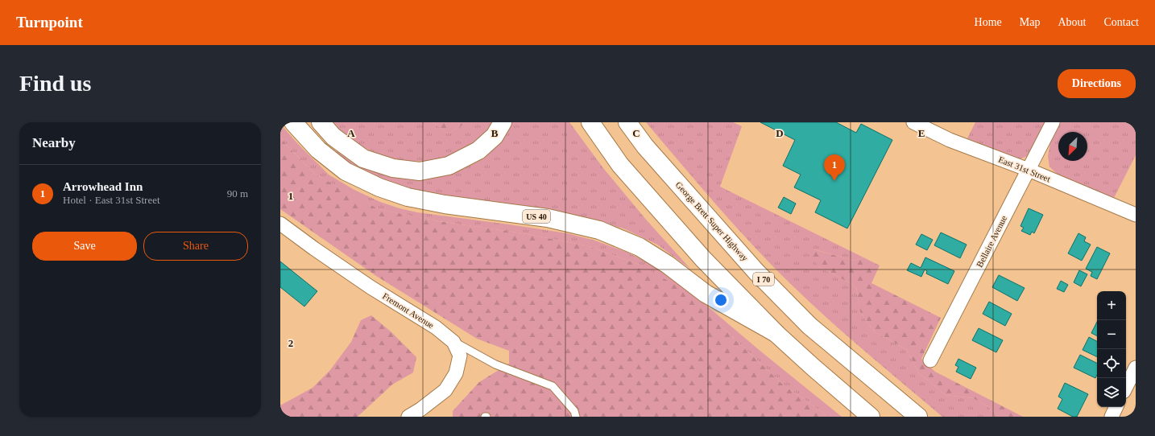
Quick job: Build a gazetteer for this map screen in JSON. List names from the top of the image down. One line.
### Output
{"streets":{"highway":["US 40","George Brett Super Highway","I 70"],"street":["East 31st Street","Bellaire Avenue","Fremont Avenue"]},"crossings":[["East 31st Street","Bellaire Avenue"]],"north":"bottom left","page":{"header":"Turnpoint","nav":["Home","Map","About","Contact"],"buttons":["Directions",["Save","Share"]],"title":"Find us","heading":"Nearby","pins":"1","list":[{"mark":"1","name":"Arrowhead Inn","note":"Hotel · East 31st Street","value":"90 m"}],"map_buttons":["+","−"]},"grid":{"columns":["A","B","C","D","E"],"rows":["1","2"]}}
